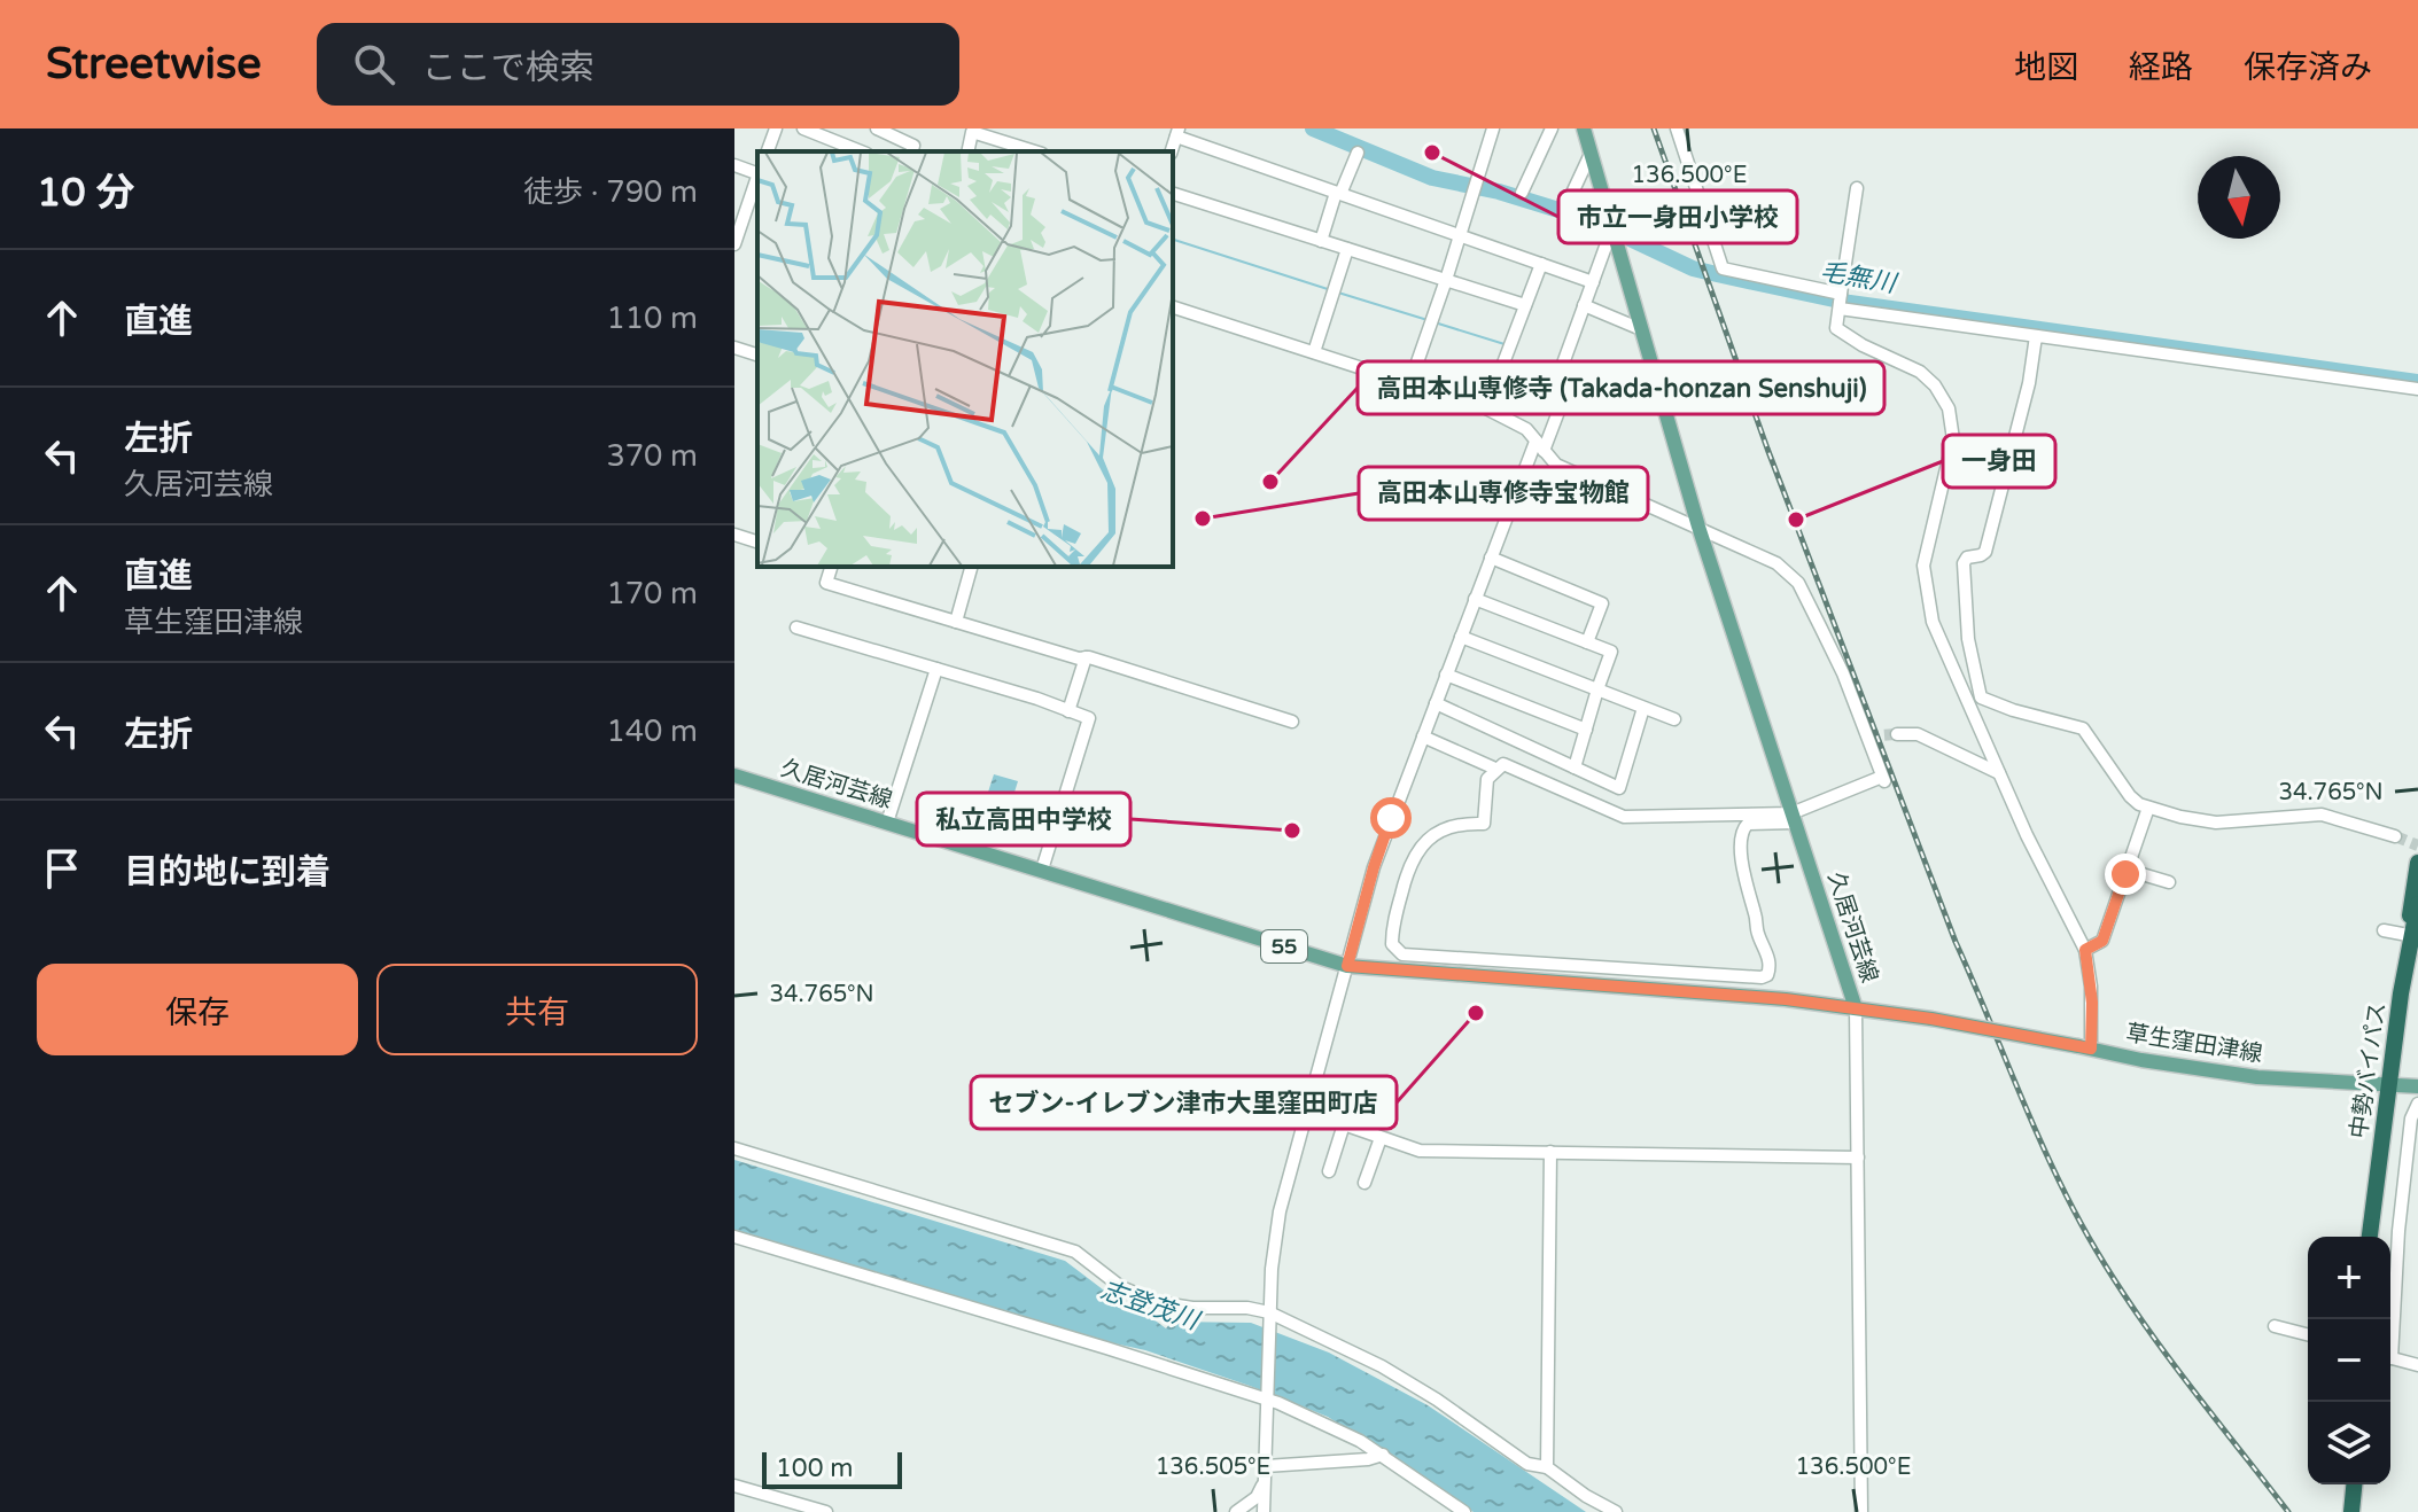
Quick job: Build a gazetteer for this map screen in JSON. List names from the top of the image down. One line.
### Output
{"streets":{"highway":["中勢バイパス"],"main road":["久居河芸線","55","草生窪田津線"]},"crossings":[["久居河芸線","草生窪田津線"],["草生窪田津線","中勢バイパス"]],"water":["毛無川","志登茂川"],"places":["市立一身田小学校","高田本山専修寺 (Takada-honzan Senshuji)","高田本山専修寺宝物館","一身田","私立高田中学校","セブン-イレブン津市大里窪田町店"],"scale_bar":"100 m","north":"bottom","page":{"header":"Streetwise","search":"ここで検索","nav":["地図","経路","保存済み"],"heading":["10 分","徒歩 · 790 m"],"list":[["直進","110 m"],["左折","久居河芸線","370 m"],["直進","草生窪田津線","170 m"],["左折","140 m"],"目的地に到着"],"buttons":["保存","共有"],"map_buttons":["+","−"],"scale":"100 m"},"coordinates":["136.500°E","34.765°N","136.505°E"]}
